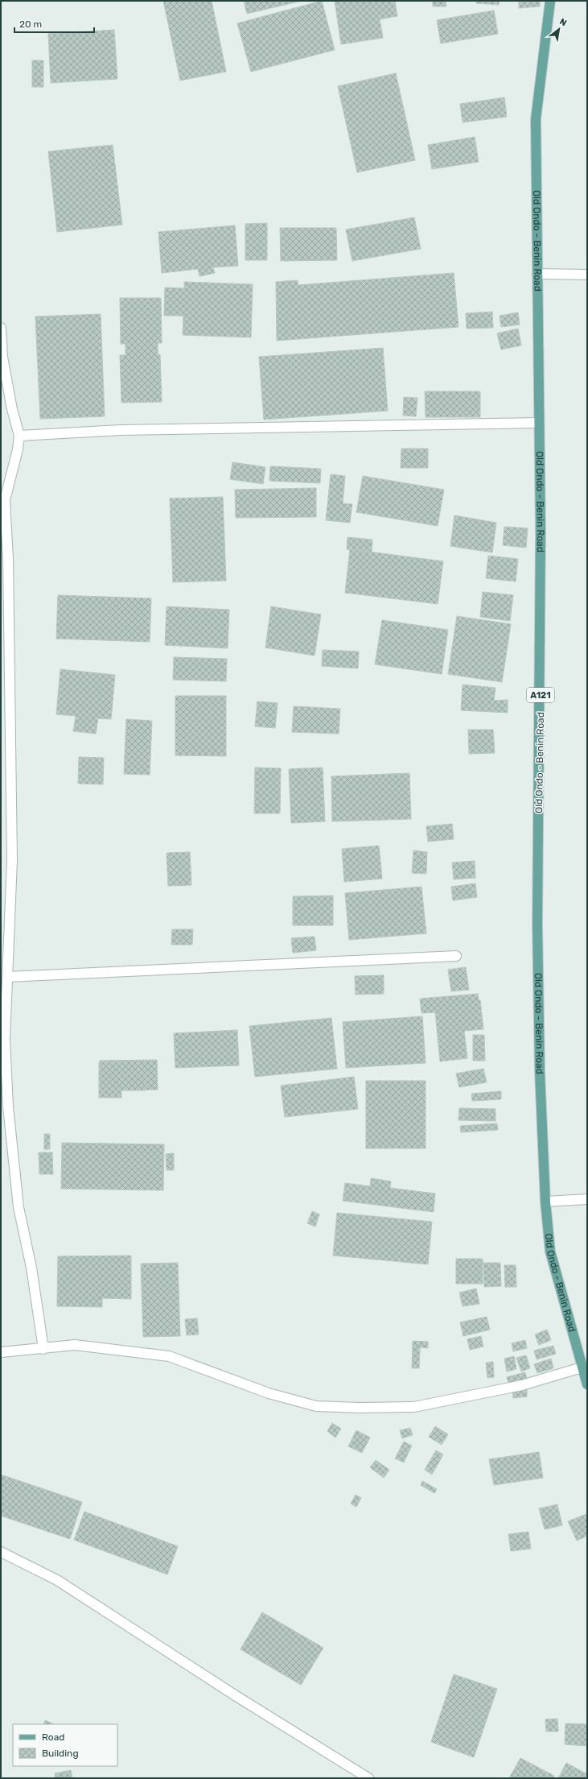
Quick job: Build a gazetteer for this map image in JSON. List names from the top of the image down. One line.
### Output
{"streets":{"main road":["Old Ondo - Benin Road","A121"]},"legend":["Road","Building"],"scale_bar":"20 m","north":"top right"}
